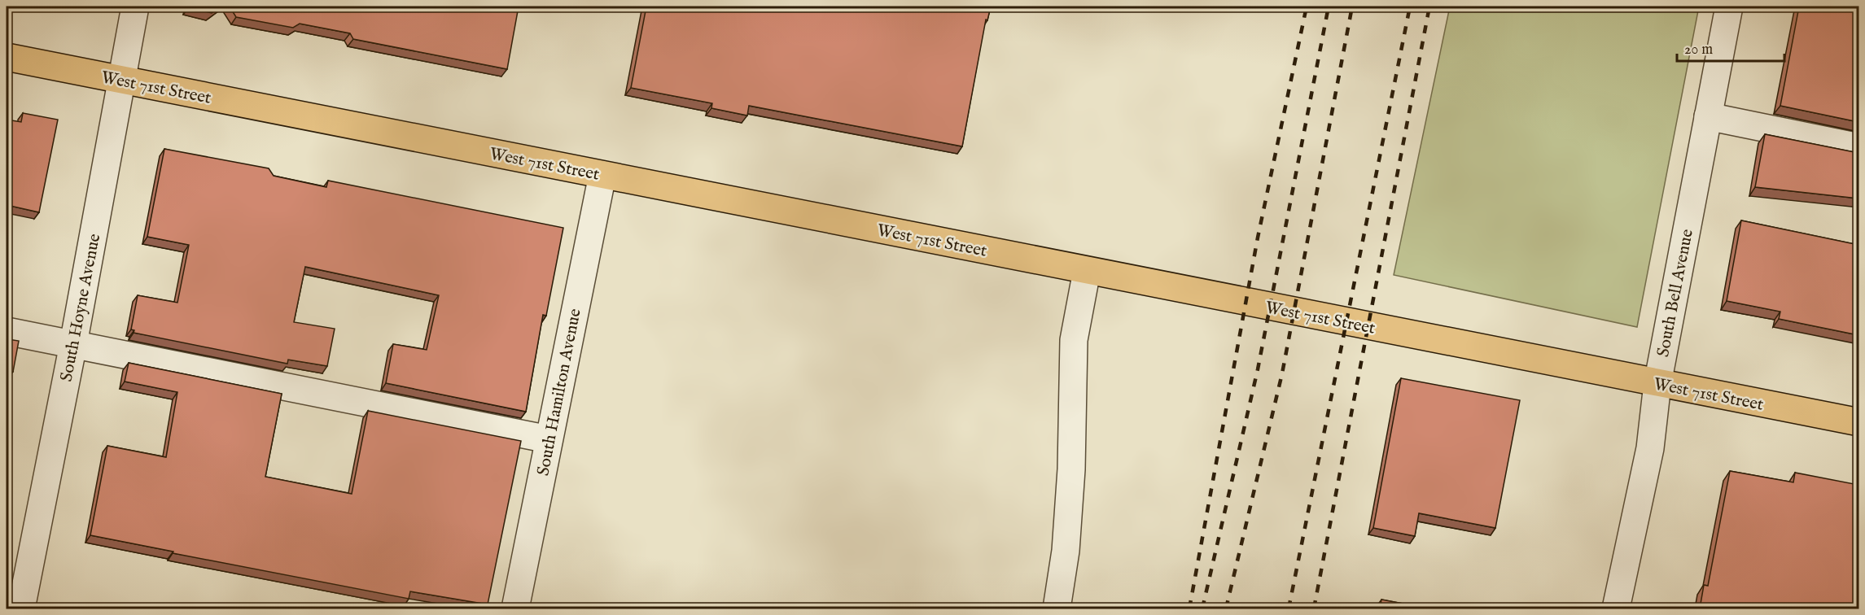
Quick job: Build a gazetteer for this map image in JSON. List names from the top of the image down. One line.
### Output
{"streets":{"main road":["West 71st Street"],"street":["South Bell Avenue","South Hoyne Avenue","South Hamilton Avenue"]},"crossings":[["West 71st Street","South Bell Avenue"],["West 71st Street","South Hoyne Avenue"],["West 71st Street","South Hamilton Avenue"]],"scale_bar":"20 m"}
